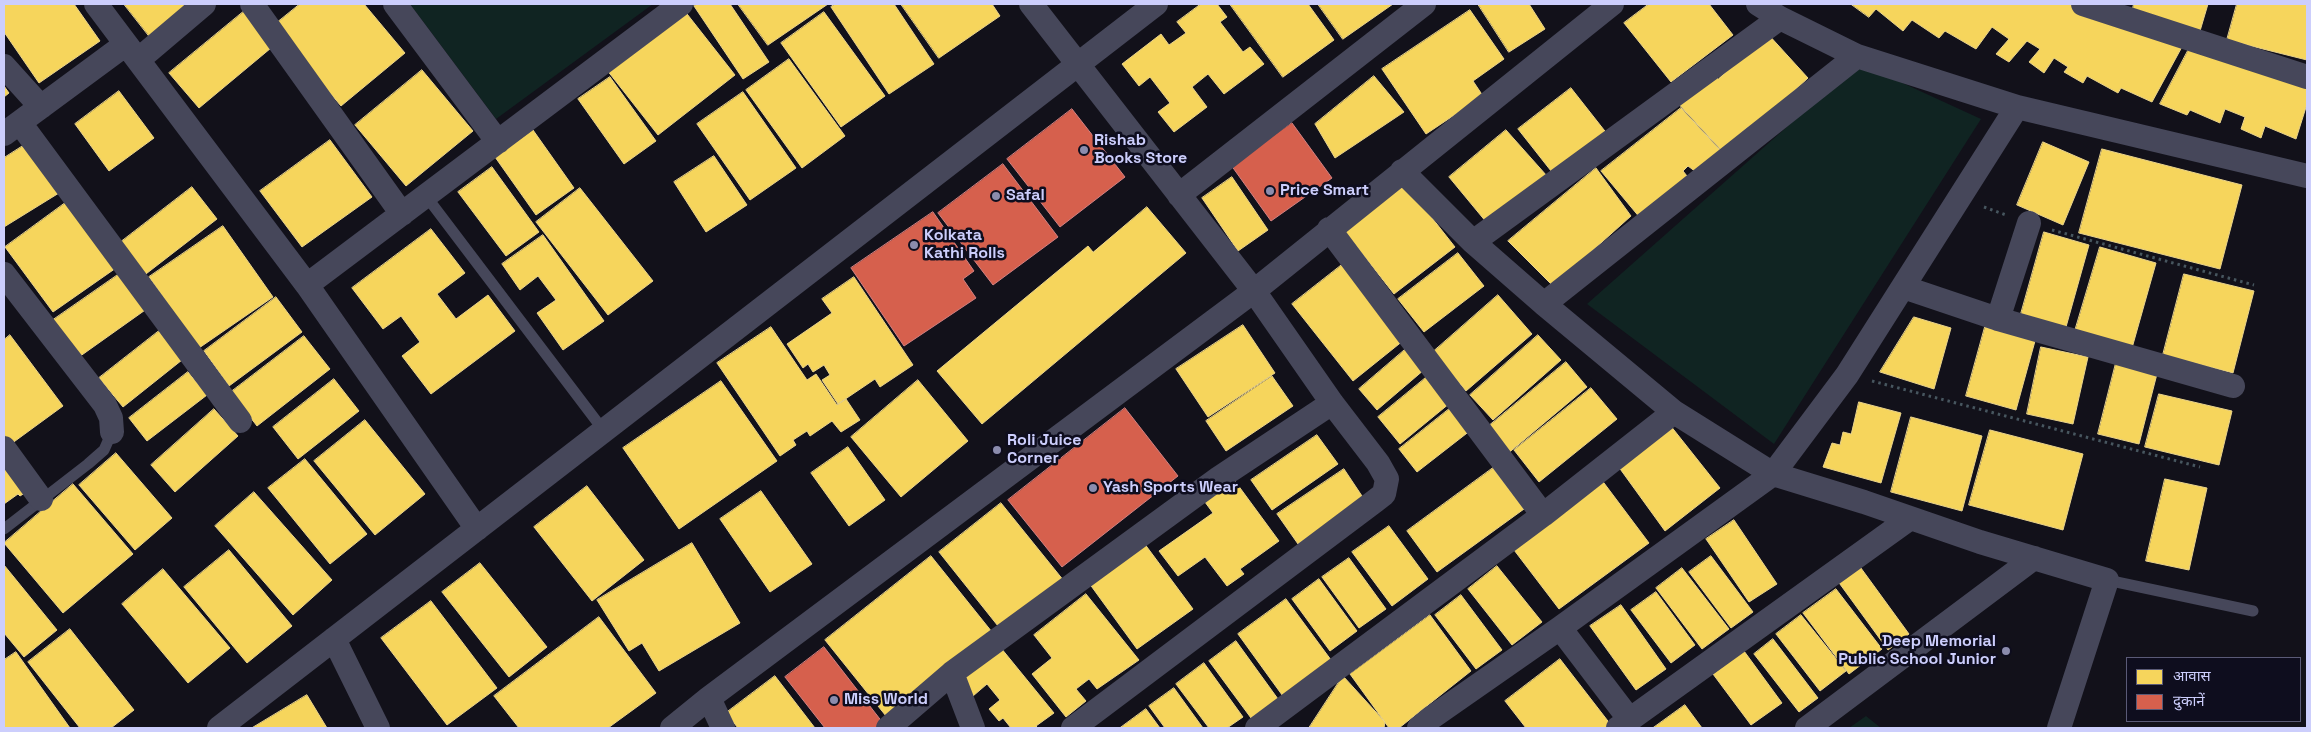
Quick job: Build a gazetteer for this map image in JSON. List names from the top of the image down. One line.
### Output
{"places":["Rishab Books Store","Price Smart","Safal","Kolkata Kathi Rolls","Roli Juice Corner","Yash Sports Wear","Deep Memorial Public School Junior","Miss World"],"legend":["आवास","दुकानें"]}
